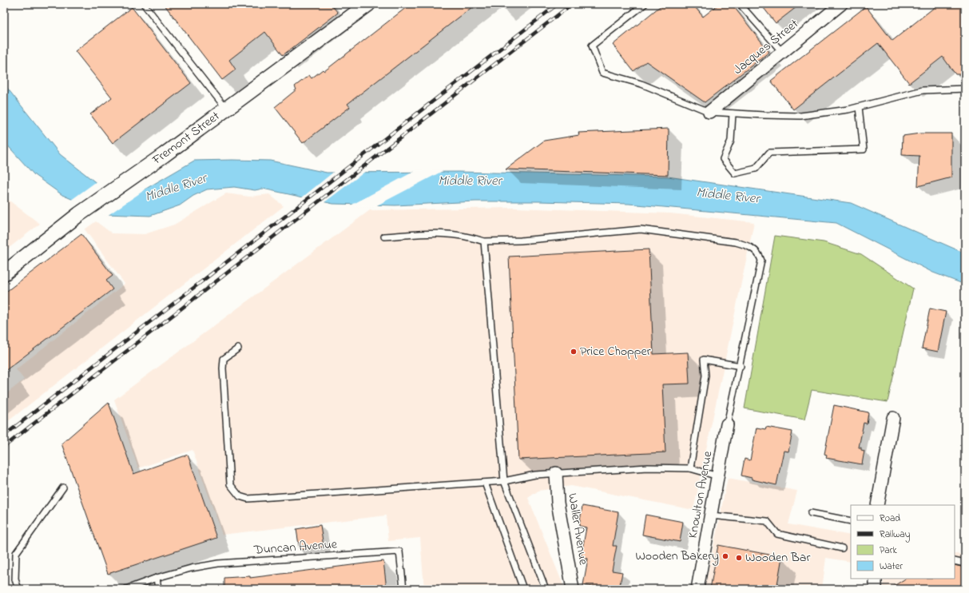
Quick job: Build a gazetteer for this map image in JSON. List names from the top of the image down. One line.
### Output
{"streets":{"street":["Jacques Street","Fremont Street","Knowlton Avenue","Waller Avenue"],"lane":["Duncan Avenue"]},"water":["Middle River"],"places":["Price Chopper","Wooden Bakery","Wooden Bar"],"legend":["Road","Railway","Park","Water"]}
